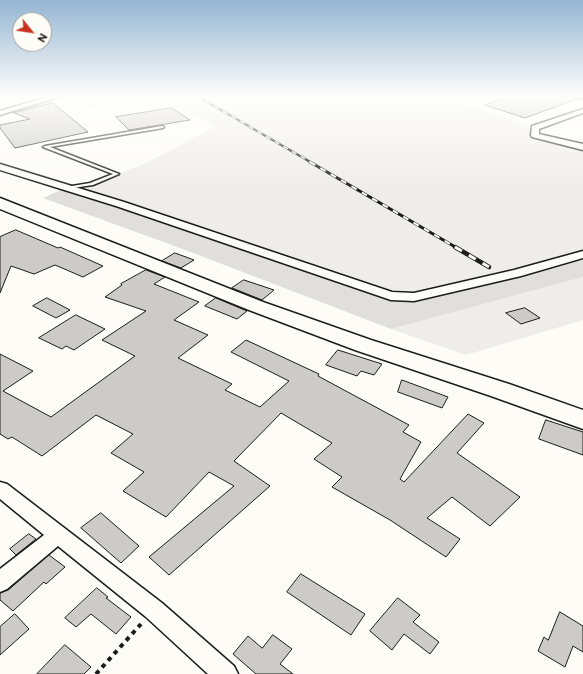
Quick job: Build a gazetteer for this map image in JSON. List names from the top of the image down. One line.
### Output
{"north":"bottom right"}
